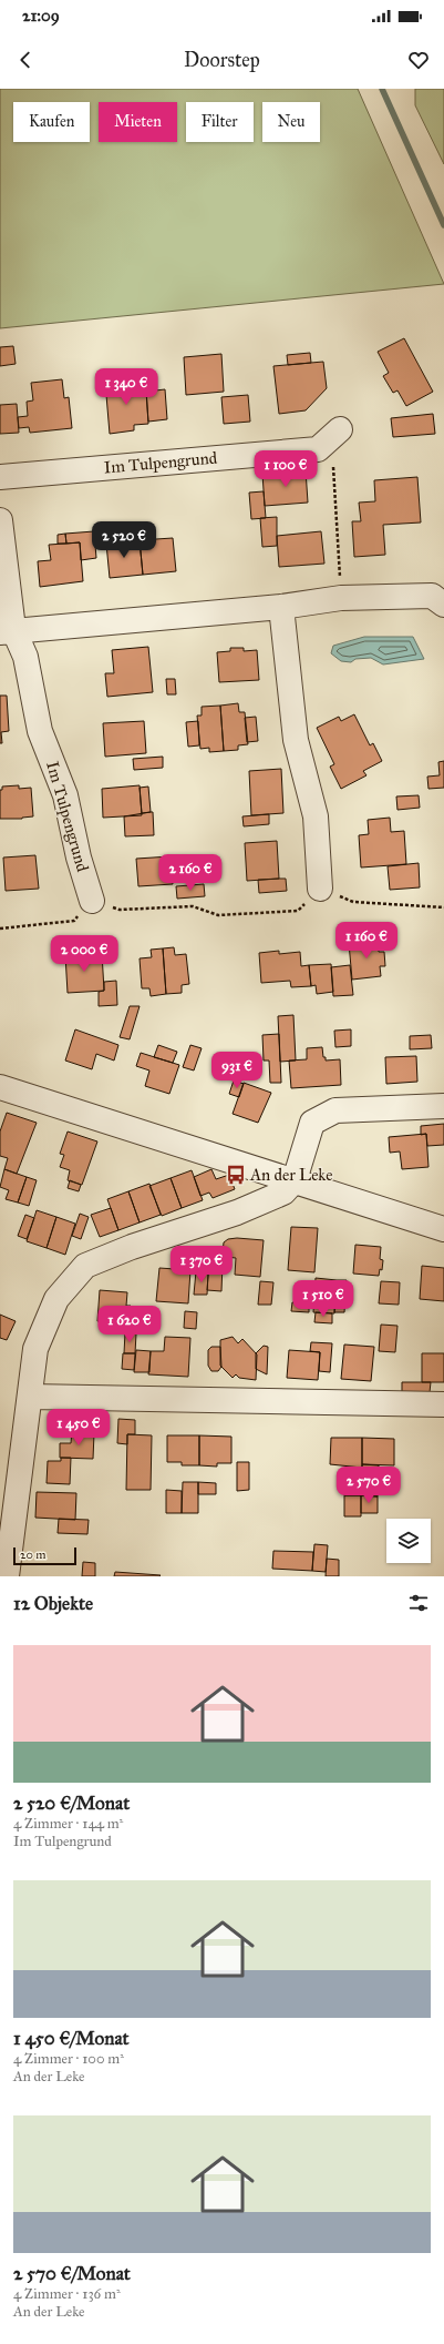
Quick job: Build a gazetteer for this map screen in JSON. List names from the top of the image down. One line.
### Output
{"streets":{"street":["Im Tulpengrund"]},"places":{"bus stop":["An der Leke"]},"scale_bar":"20 m","page":{"status":"21:09","header":"Doorstep","chip":["Kaufen","Mieten","Filter","Neu"],"price":["1 340 €","1 100 €","2 520 €","2 160 €","1 160 €","2 000 €","931 €","1 370 €","1 510 €","1 620 €","1 450 €","2 570 €"],"scale":"20 m","heading":"12 Objekte","list":[{"name":"2 520 €/Monat","note":"4 Zimmer · 144 m² · Im Tulpengrund"},{"name":"1 450 €/Monat","note":"4 Zimmer · 100 m² · An der Leke"},{"name":"2 570 €/Monat","note":"4 Zimmer · 136 m² · An der Leke"}]}}
